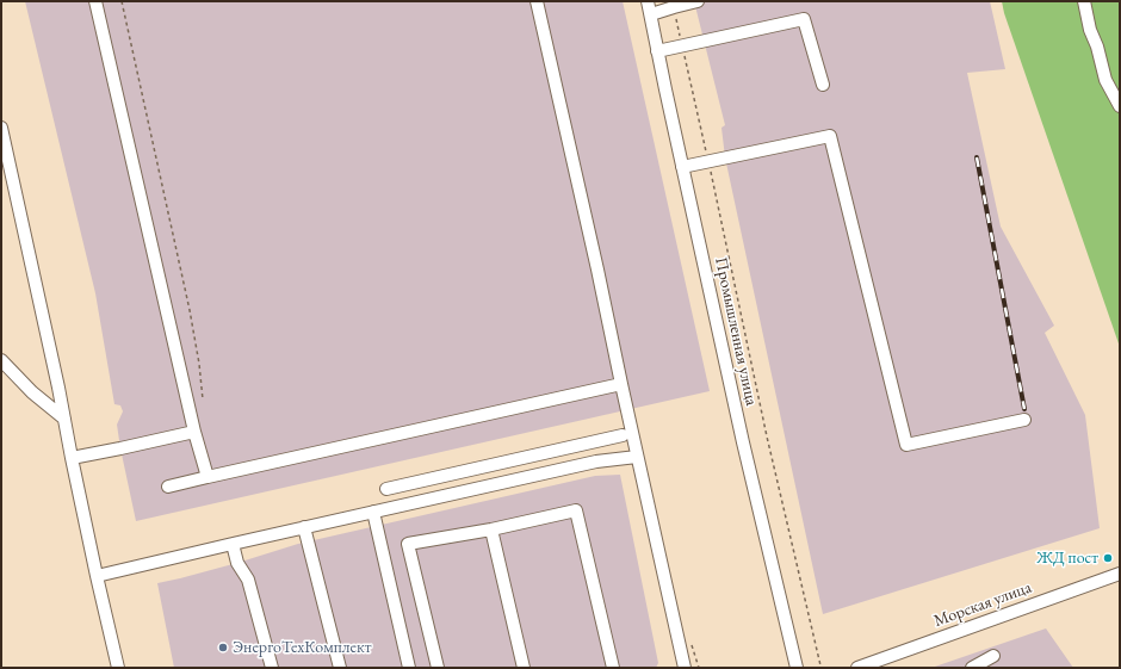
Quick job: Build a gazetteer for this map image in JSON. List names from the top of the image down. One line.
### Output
{"streets":{"street":["Промышленная улица","Морская улица"]},"places":["ЖД пост","ЭнергоТехКомплект"]}
